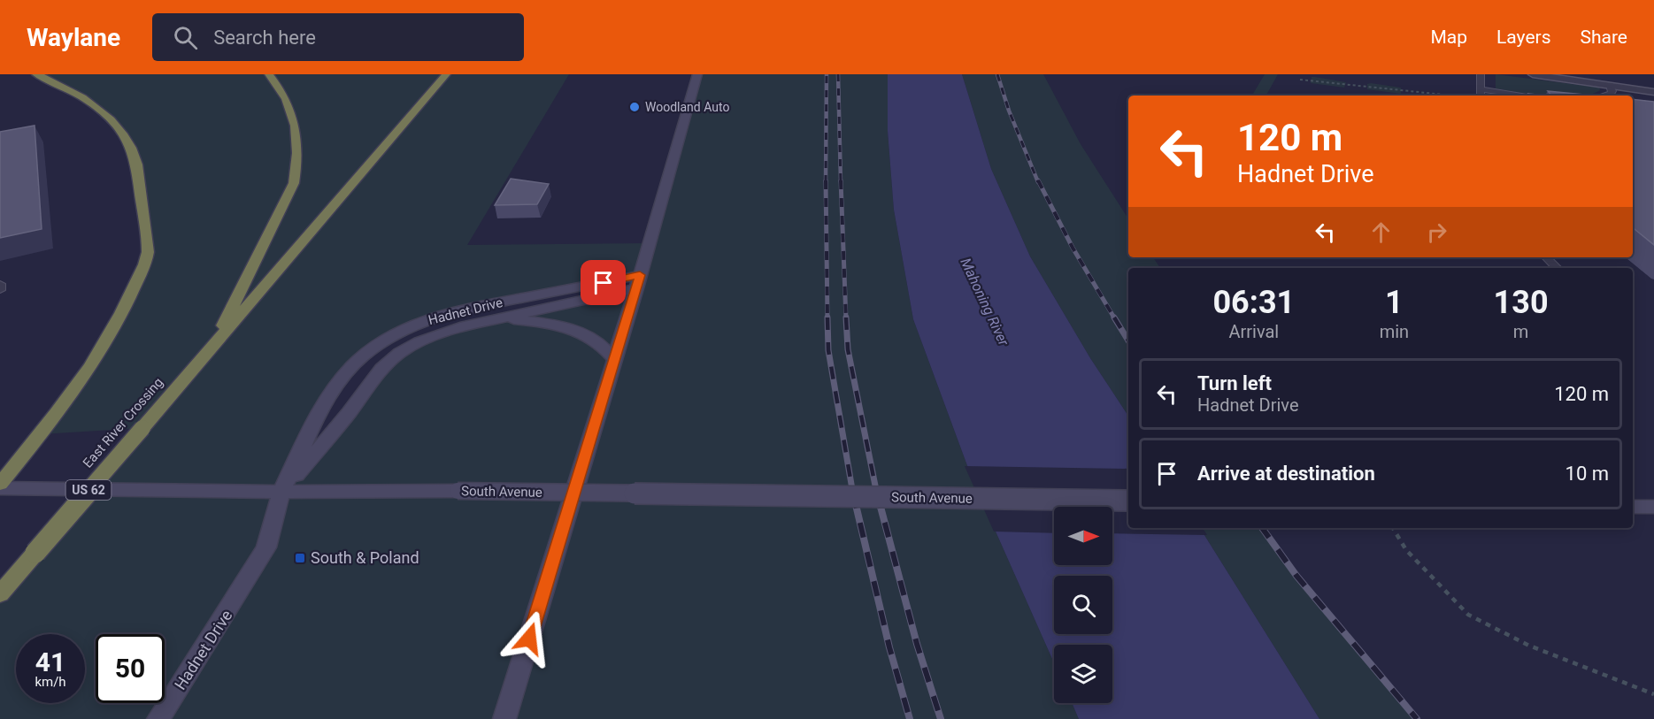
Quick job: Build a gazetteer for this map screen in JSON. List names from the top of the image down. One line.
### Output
{"streets":{"highway":["East River Crossing","US 62"],"main road":["Hadnet Drive","South Avenue"]},"crossings":[["Hadnet Drive","South Avenue"]],"water":["Mahoning River"],"places":{"other":["Woodland Auto"],"transit":["South & Poland"]},"north":"right","page":{"header":"Waylane","search":"Search here","nav":["Map","Layers","Share"],"turn":["120 m","Hadnet Drive"],"eta":["06:31","Arrival","1","min","130","m"],"list":[{"name":"Turn left","note":"Hadnet Drive","value":"120 m"},{"name":"Arrive at destination","value":"10 m"}],"speed":"41 km/h","limit":"50"}}
